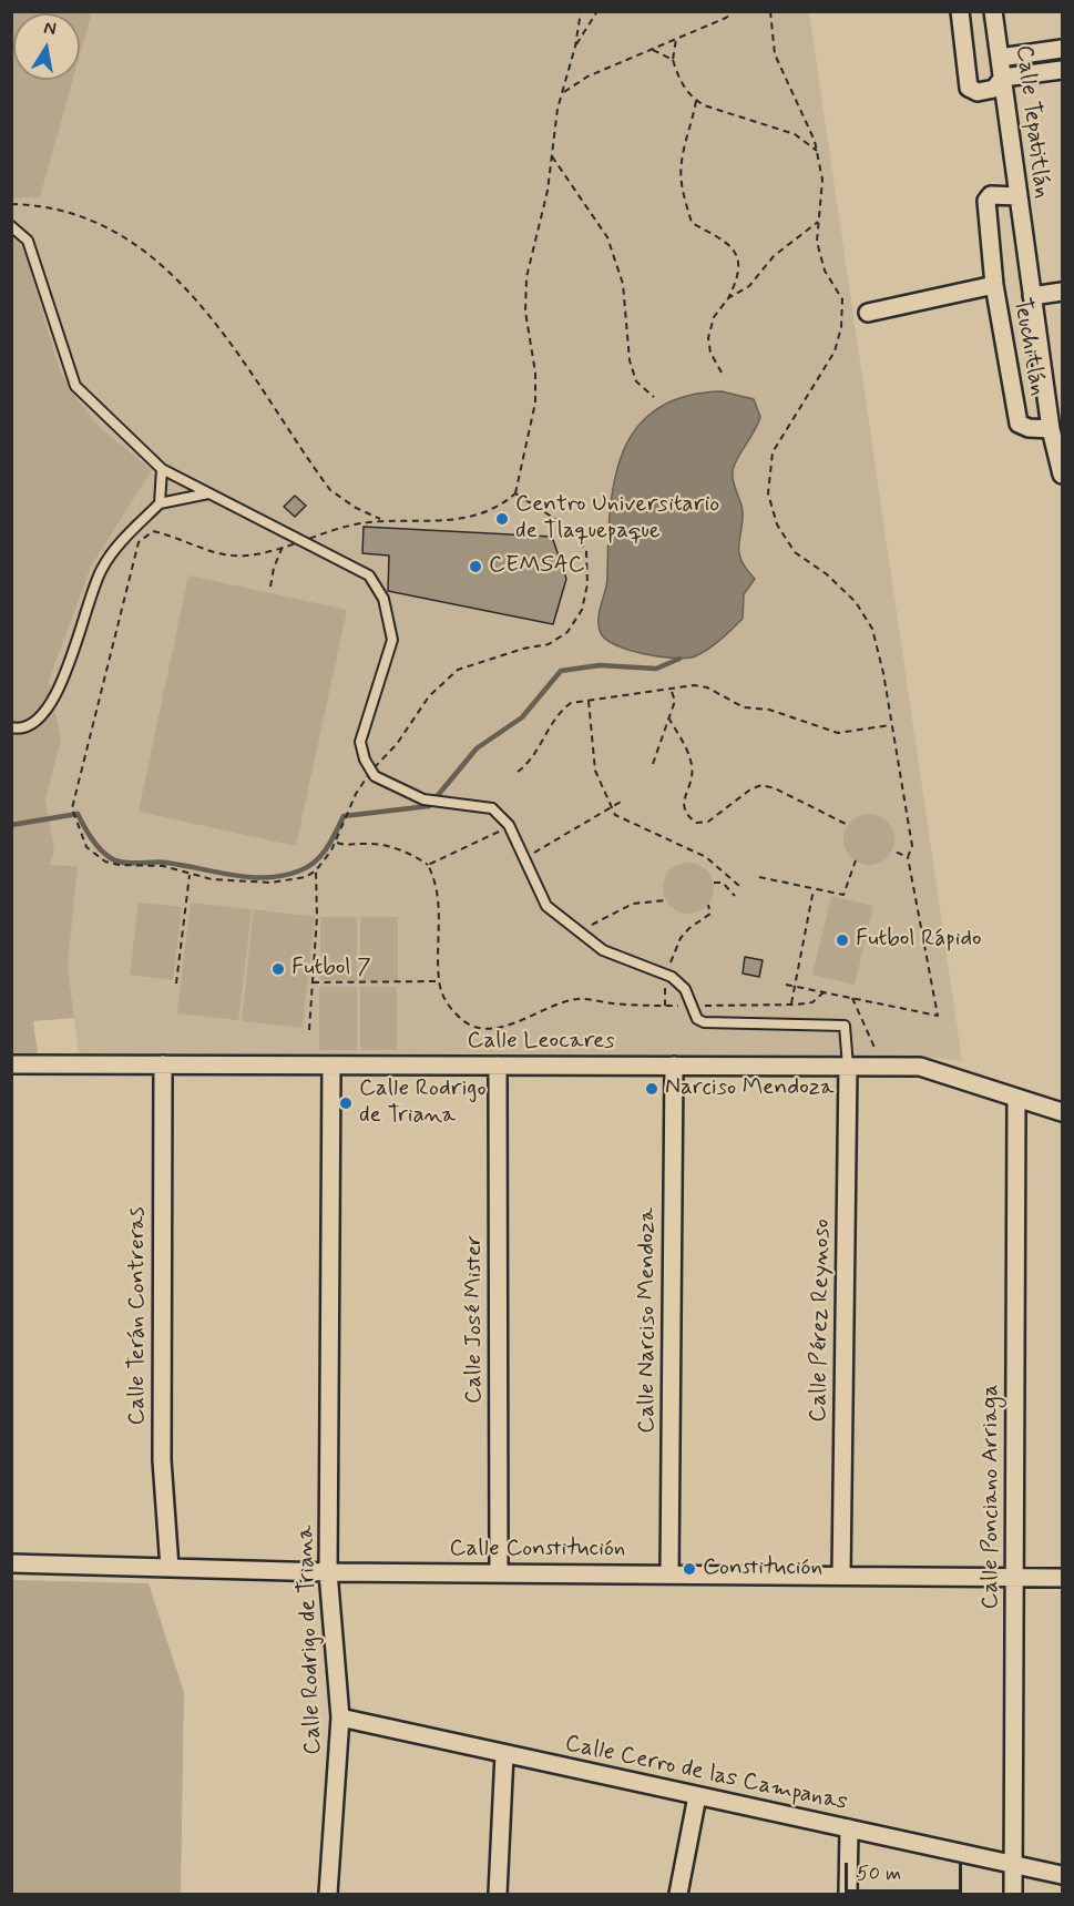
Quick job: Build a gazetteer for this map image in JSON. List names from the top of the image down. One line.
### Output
{"streets":{"street":["Calle Tepatitlán","Teuchitlán","Calle Leocares","Calle Terán Contreras","Calle José Mister","Calle Narciso Mendoza","Calle Pérez Reynoso","Calle Ponciano Arriaga","Calle Constitución","Calle Rodrigo de Triana","Calle Cerro de las Campanas"]},"crossings":[["Calle Tepatitlán","Teuchitlán"],["Calle Leocares","Calle Terán Contreras"],["Calle Leocares","Calle José Mister"],["Calle Leocares","Calle Narciso Mendoza"],["Calle Leocares","Calle Pérez Reynoso"],["Calle Leocares","Calle Ponciano Arriaga"],["Calle Leocares","Calle Rodrigo de Triana"],["Calle Terán Contreras","Calle Constitución"],["Calle José Mister","Calle Constitución"],["Calle Narciso Mendoza","Calle Constitución"],["Calle Pérez Reynoso","Calle Constitución"],["Calle Ponciano Arriaga","Calle Constitución"],["Calle Ponciano Arriaga","Calle Cerro de las Campanas"],["Calle Constitución","Calle Rodrigo de Triana"],["Calle Rodrigo de Triana","Calle Cerro de las Campanas"]],"places":["Centro Universitario de Tlaquepaque","CEMSAC","Futbol Rápido","Futbol 7","Narciso Mendoza","Calle Rodrigo de Triana","Constitución"],"scale_bar":"50 m","north":"top"}
